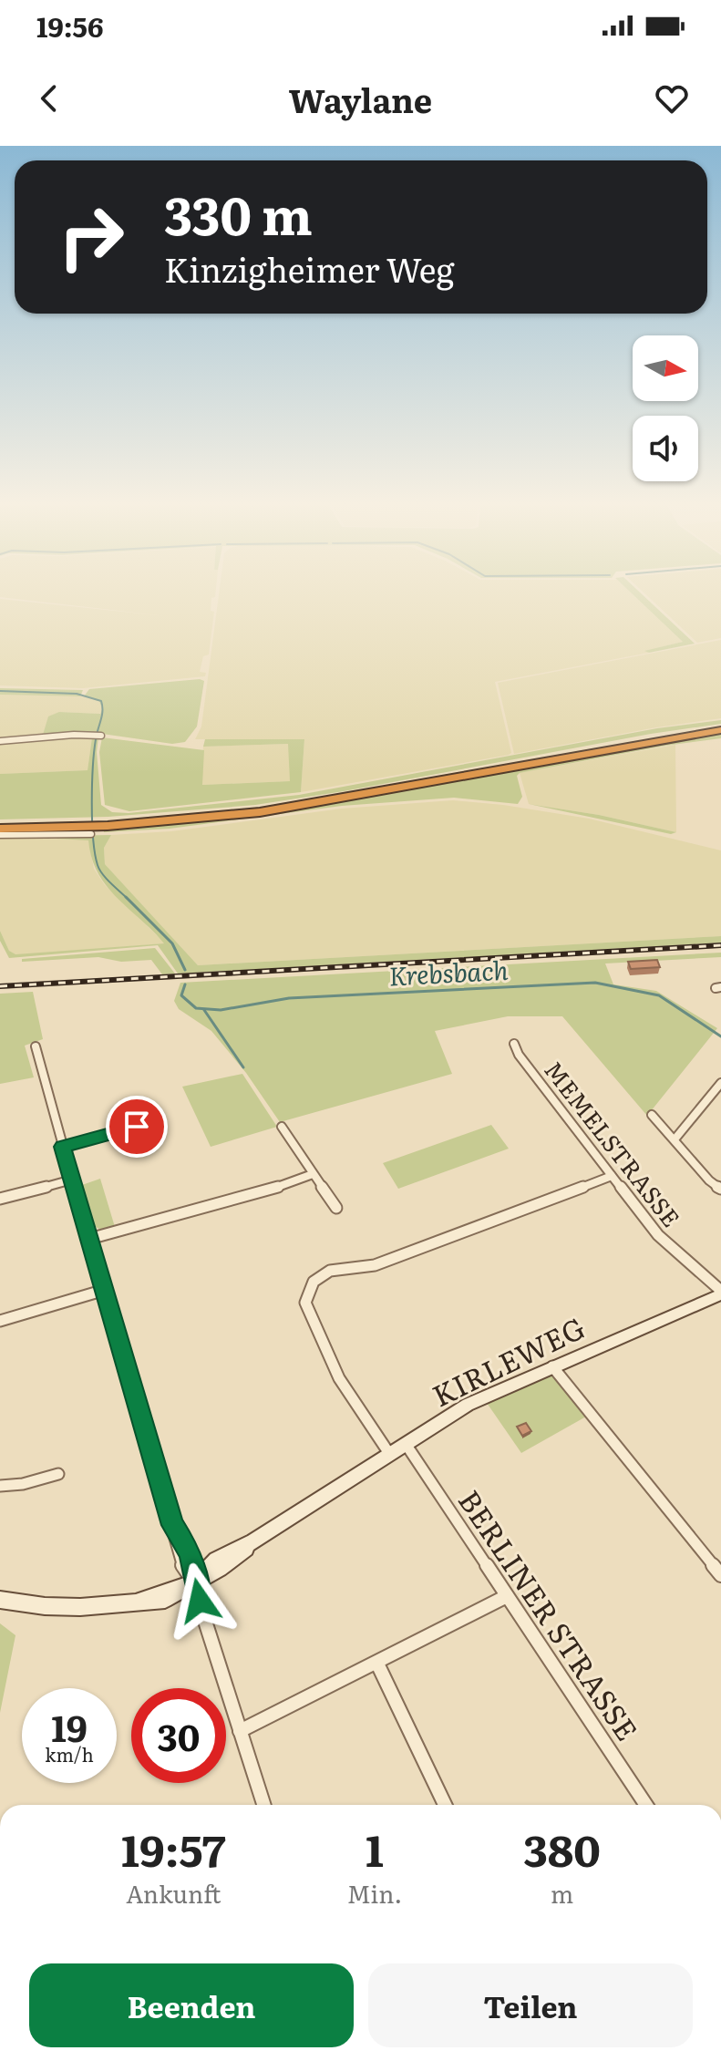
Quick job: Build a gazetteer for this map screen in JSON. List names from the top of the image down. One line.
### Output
{"streets":{"street":["MEMELSTRASSE","KIRLEWEG","BERLINER STRASSE"]},"crossings":[["MEMELSTRASSE","KIRLEWEG"],["KIRLEWEG","BERLINER STRASSE"]],"water":["Krebsbach"],"north":"right","page":{"status":"19:56","header":"Waylane","turn":["330 m","Kinzigheimer Weg"],"speed":"19 km/h","limit":"30","eta":["19:57","Ankunft","1","Min.","380","m"],"buttons":["Beenden","Teilen"]}}
